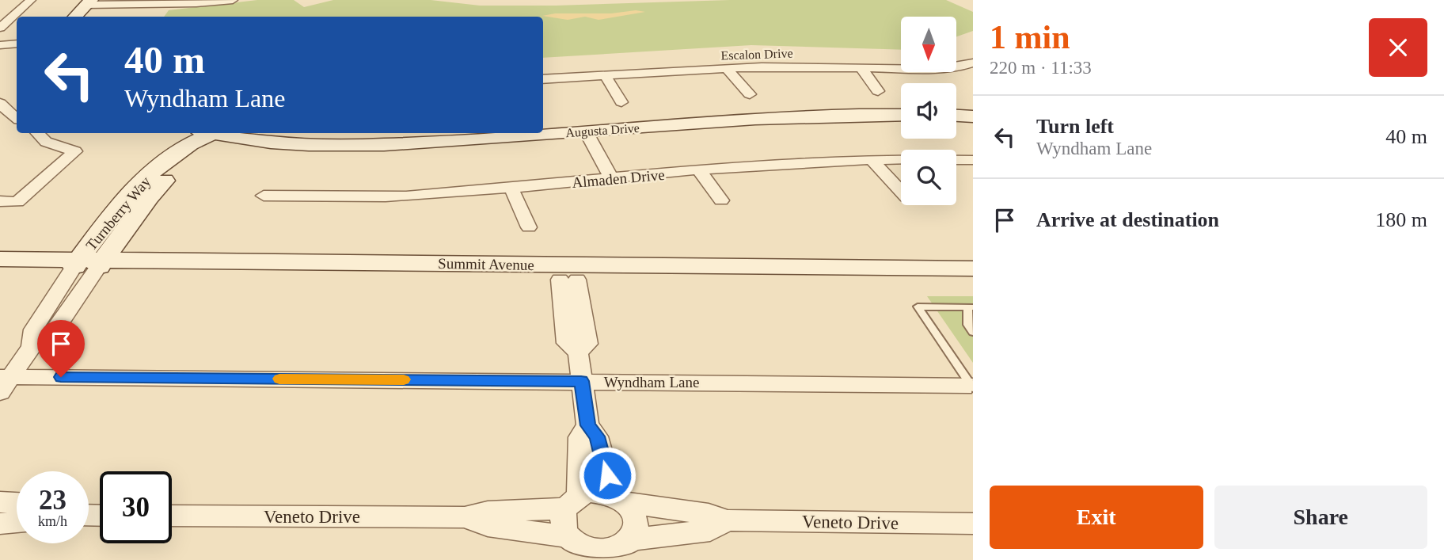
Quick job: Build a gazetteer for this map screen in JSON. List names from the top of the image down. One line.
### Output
{"streets":{"main road":["Augusta Drive","Turnberry Way","Summit Avenue"],"street":["Escalon Drive","Almaden Drive","Wyndham Lane","Veneto Drive"]},"crossings":[["Turnberry Way","Summit Avenue"]],"north":"bottom","page":{"heading":["1 min","220 m · 11:33"],"turn":["40 m","Wyndham Lane"],"list":[{"name":"Turn left","note":"Wyndham Lane","value":"40 m"},{"name":"Arrive at destination","value":"180 m"}],"speed":"23 km/h","limit":"30","buttons":["Exit","Share"]}}
